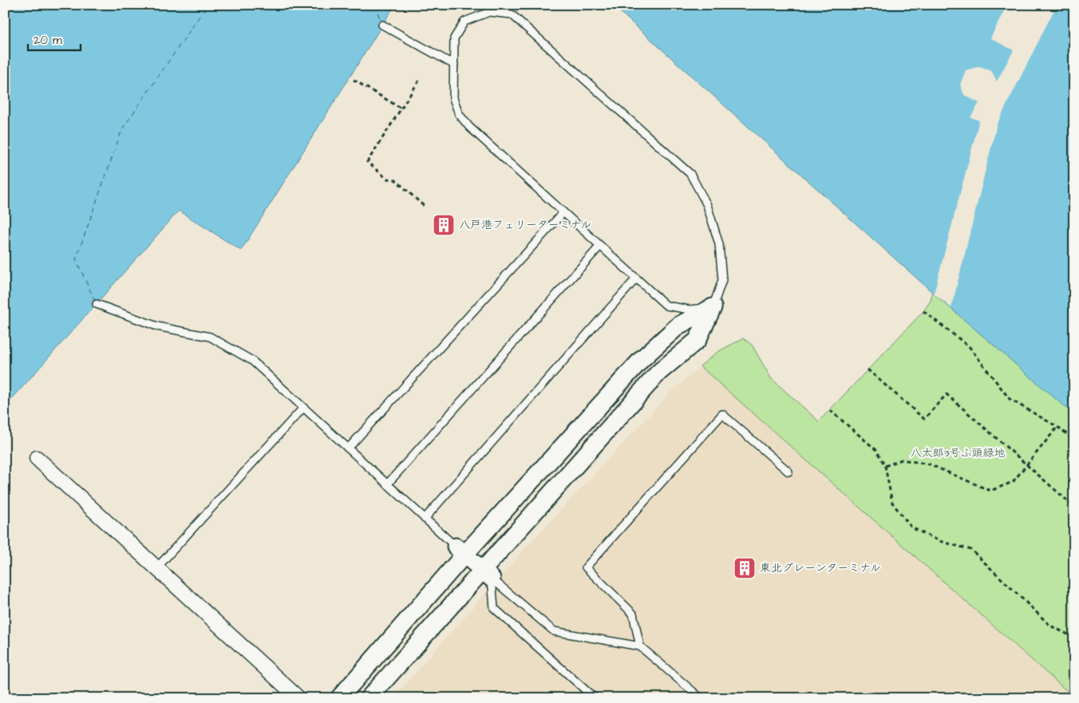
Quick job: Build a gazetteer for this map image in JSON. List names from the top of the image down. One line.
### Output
{"parks":["八太郎3号ふ頭緑地"],"places":{"building":["八戸港フェリーターミナル","東北グレーンターミナル"]},"scale_bar":"20 m"}
